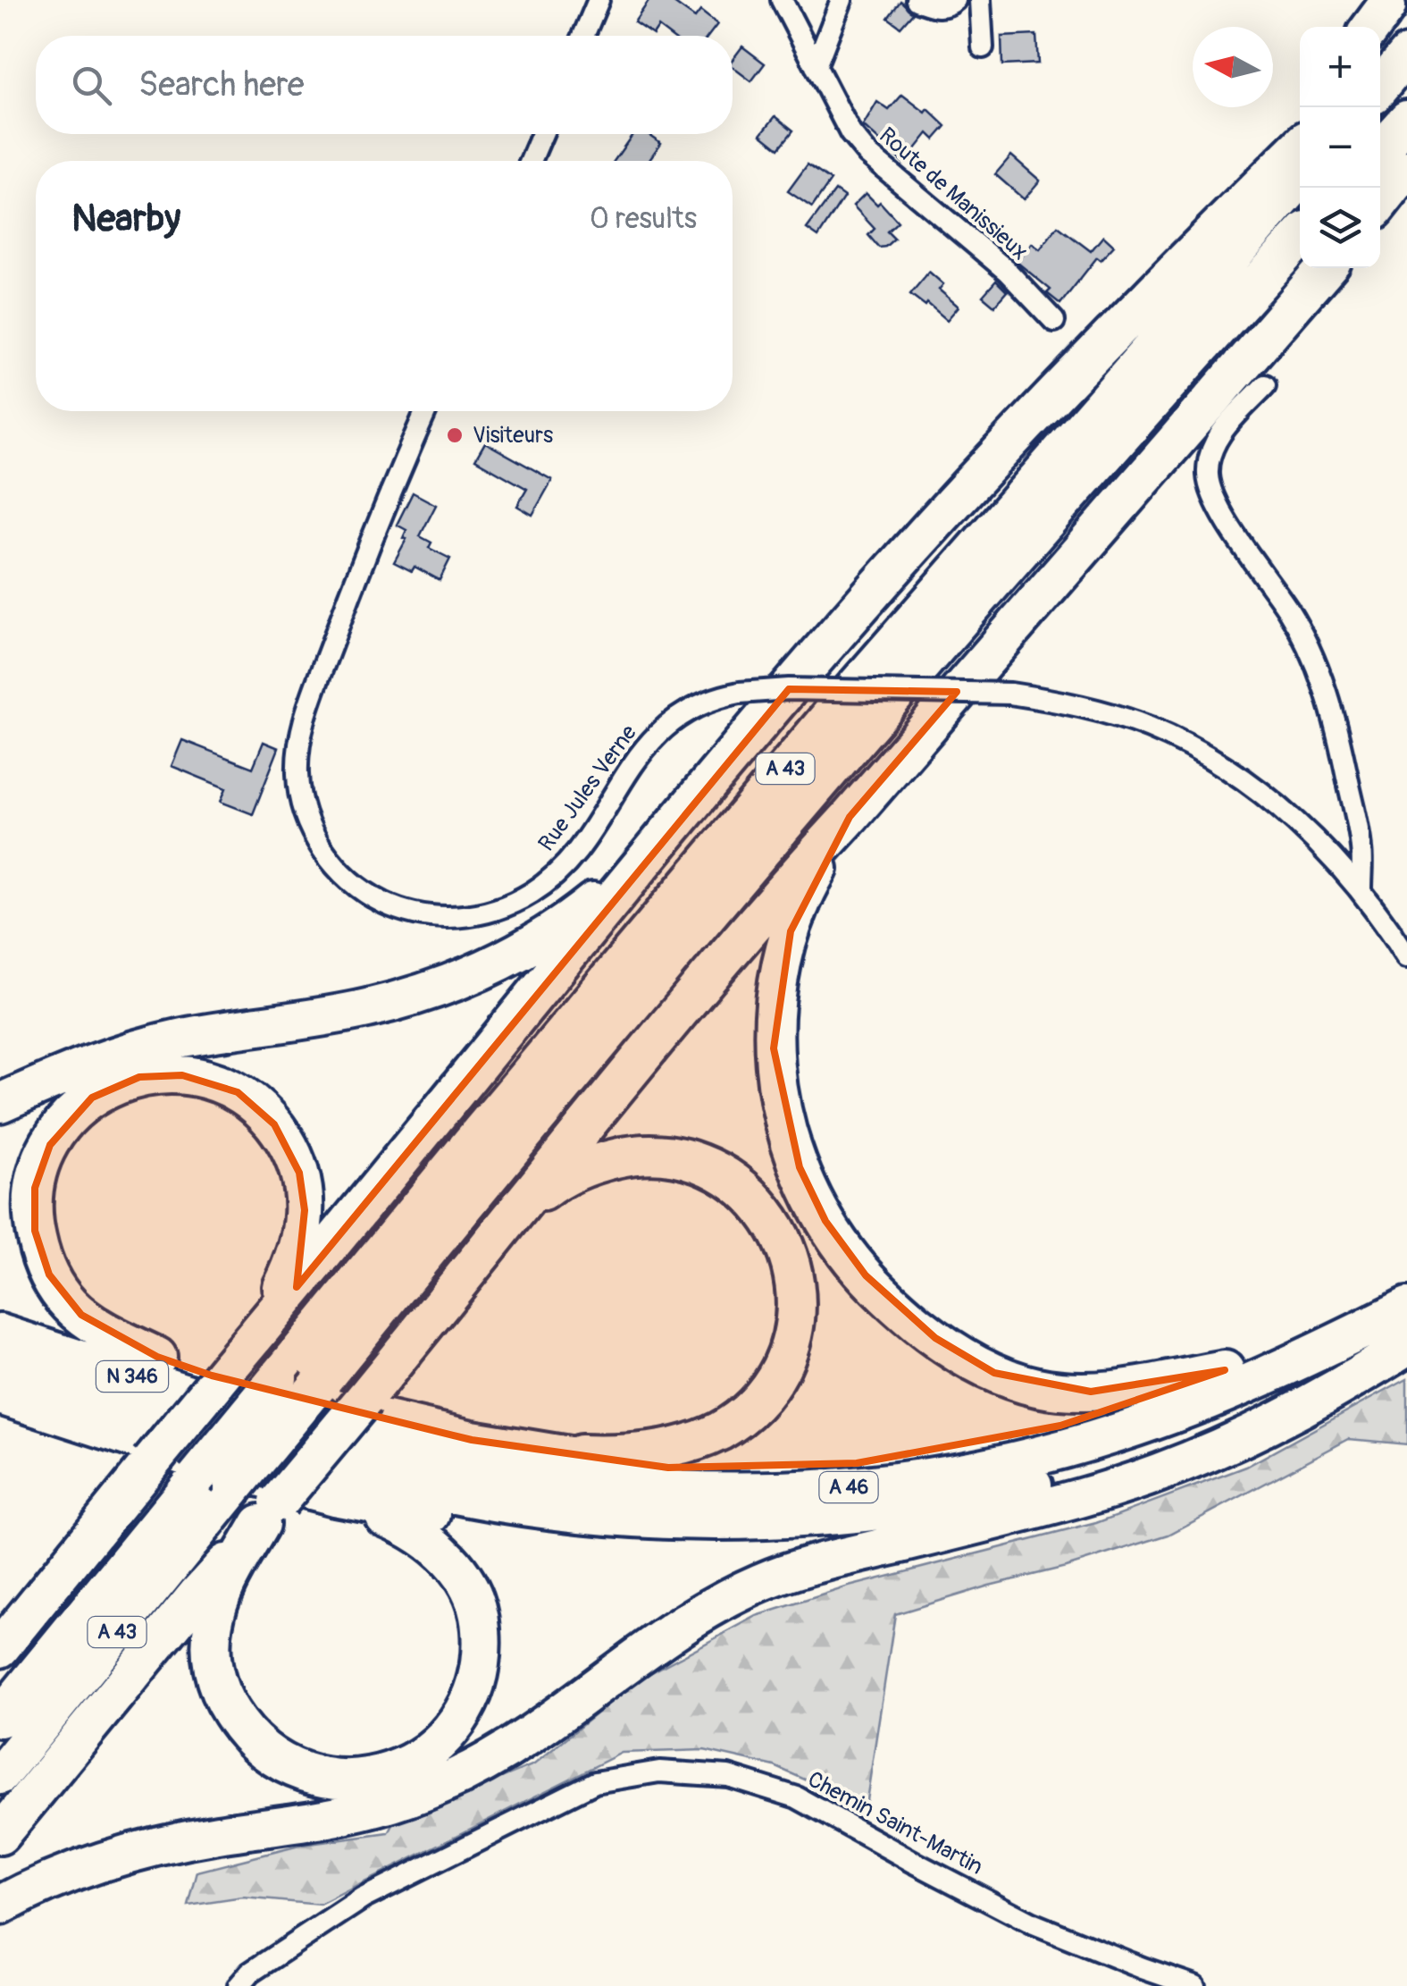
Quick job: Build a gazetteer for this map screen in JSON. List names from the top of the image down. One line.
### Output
{"streets":{"highway":["A 43","N 346","A 46"],"street":["Route de Manissieux","Rue Jules Verne","Chemin Saint-Martin"]},"crossings":[["N 346","A 46"]],"places":["Visiteurs"],"north":"left","page":{"map_buttons":["+","−"],"search":"Search here","heading":["Nearby","0 results"]}}
